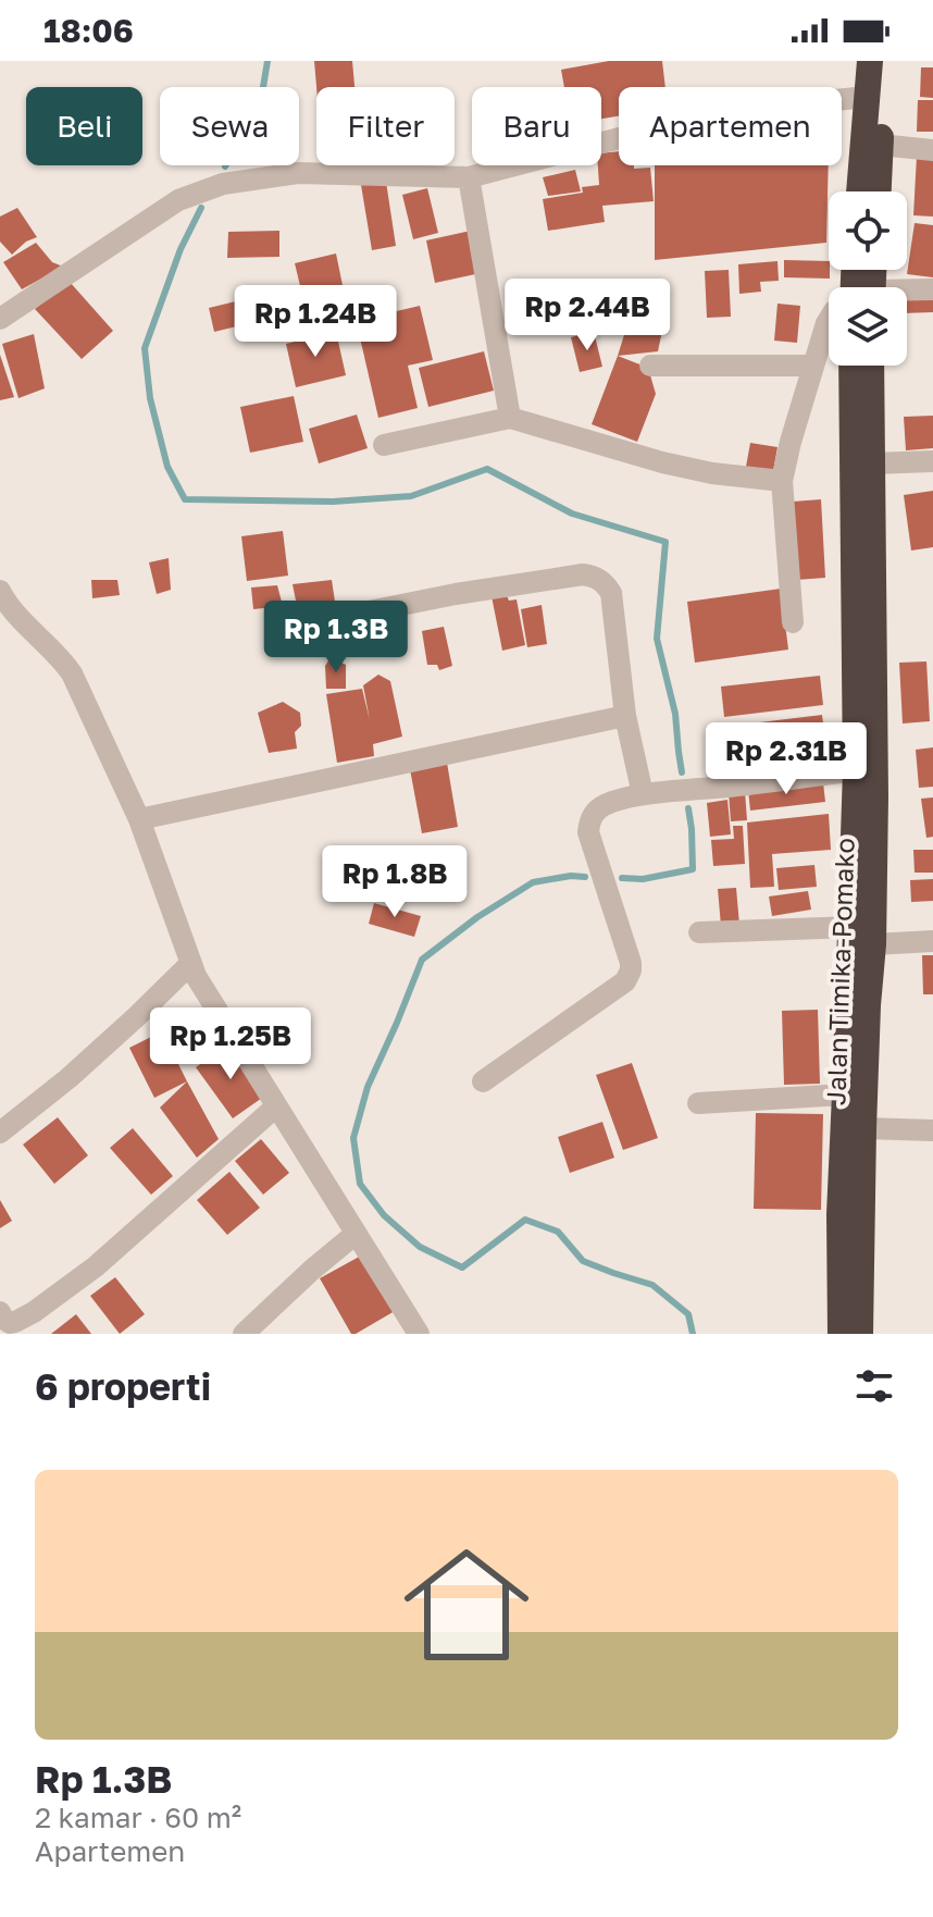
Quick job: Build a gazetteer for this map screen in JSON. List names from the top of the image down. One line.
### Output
{"streets":{"highway":["Jalan Timika-Pomako"]},"page":{"status":"18:06","chip":["Beli","Sewa","Filter","Baru","Apartemen"],"price":["Rp 2.44B","Rp 1.24B","Rp 1.3B","Rp 2.31B","Rp 1.8B","Rp 1.25B"],"heading":"6 properti","list":[{"name":"Rp 1.3B","note":"2 kamar · 60 m² · Apartemen"}]}}
